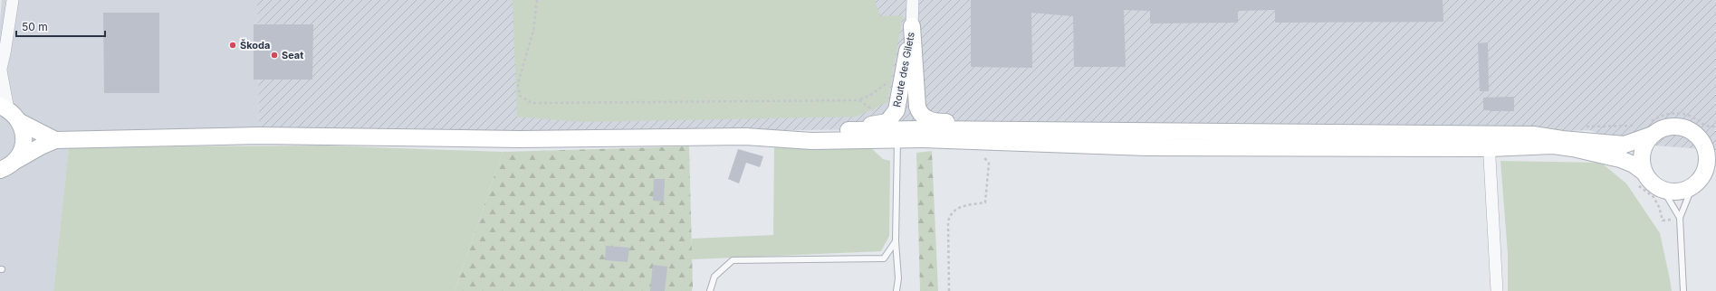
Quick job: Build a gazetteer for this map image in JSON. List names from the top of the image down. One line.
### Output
{"streets":{"main road":["Route des Gilets"]},"places":["Škoda","Seat"],"scale_bar":"50 m"}
